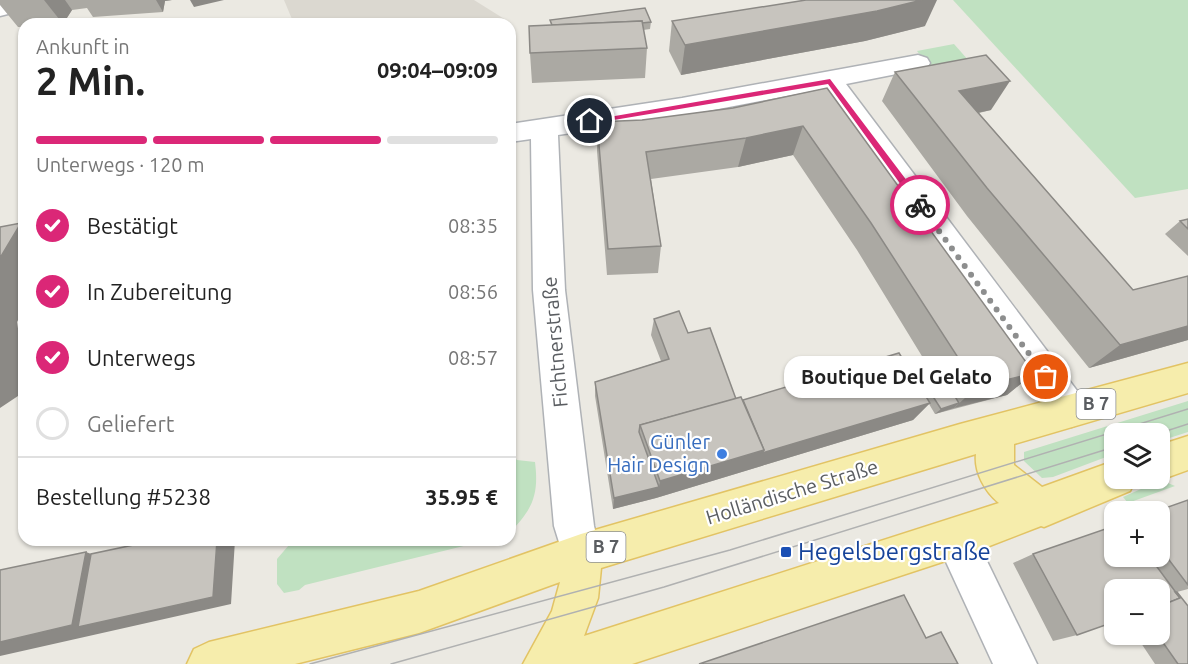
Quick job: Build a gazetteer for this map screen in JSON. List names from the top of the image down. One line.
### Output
{"streets":{"main road":["B 7","Holländische Straße"],"street":["Fichtnerstraße"]},"crossings":[["Fichtnerstraße","B 7"],["Fichtnerstraße","Holländische Straße"],["B 7","Holländische Straße"]],"places":{"other":["Boutique Del Gelato","Günler Hair Design"],"transit":["Hegelsbergstraße"]},"page":{"heading":["2 Min.","Ankunft in","09:04–09:09"],"panel":["Bestellung #5238","35.95 €"],"bar":"Unterwegs · 120 m","list":[["Bestätigt","08:35"],["In Zubereitung","08:56"],["Unterwegs","08:57"],"Geliefert"],"bubble":"Boutique Del Gelato","map_buttons":["+","−"]}}
